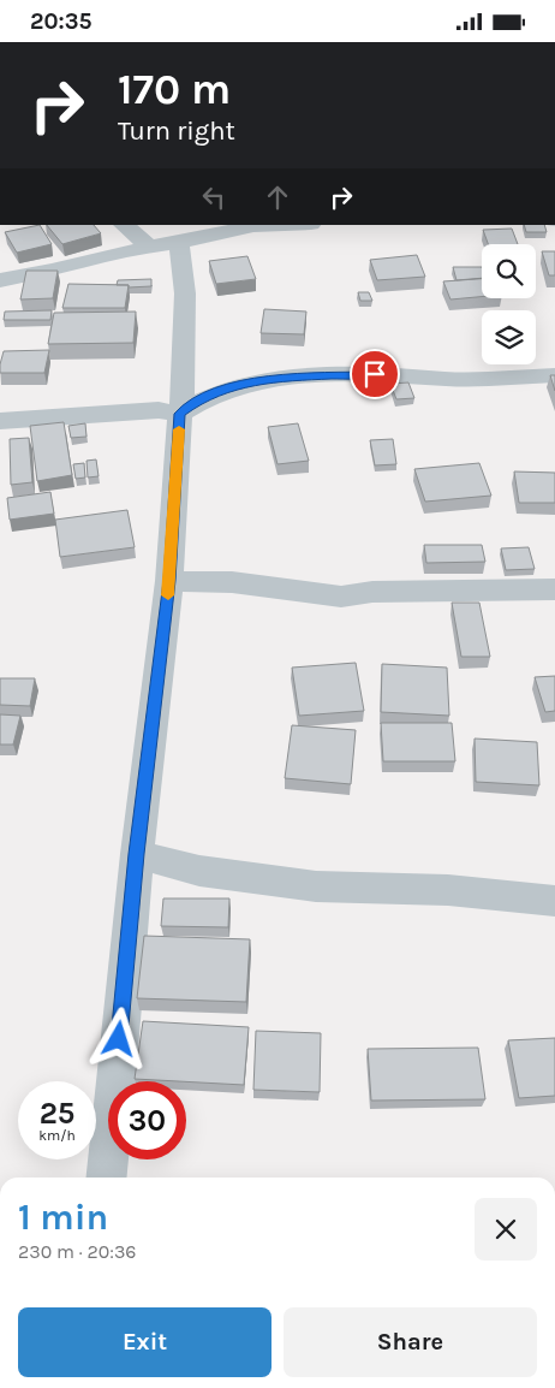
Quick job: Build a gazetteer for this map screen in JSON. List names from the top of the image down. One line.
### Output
{"page":{"status":"20:35","turn":["170 m","Turn right"],"speed":"25 km/h","limit":"30","heading":["1 min","230 m · 20:36"],"buttons":["Exit","Share"]}}
